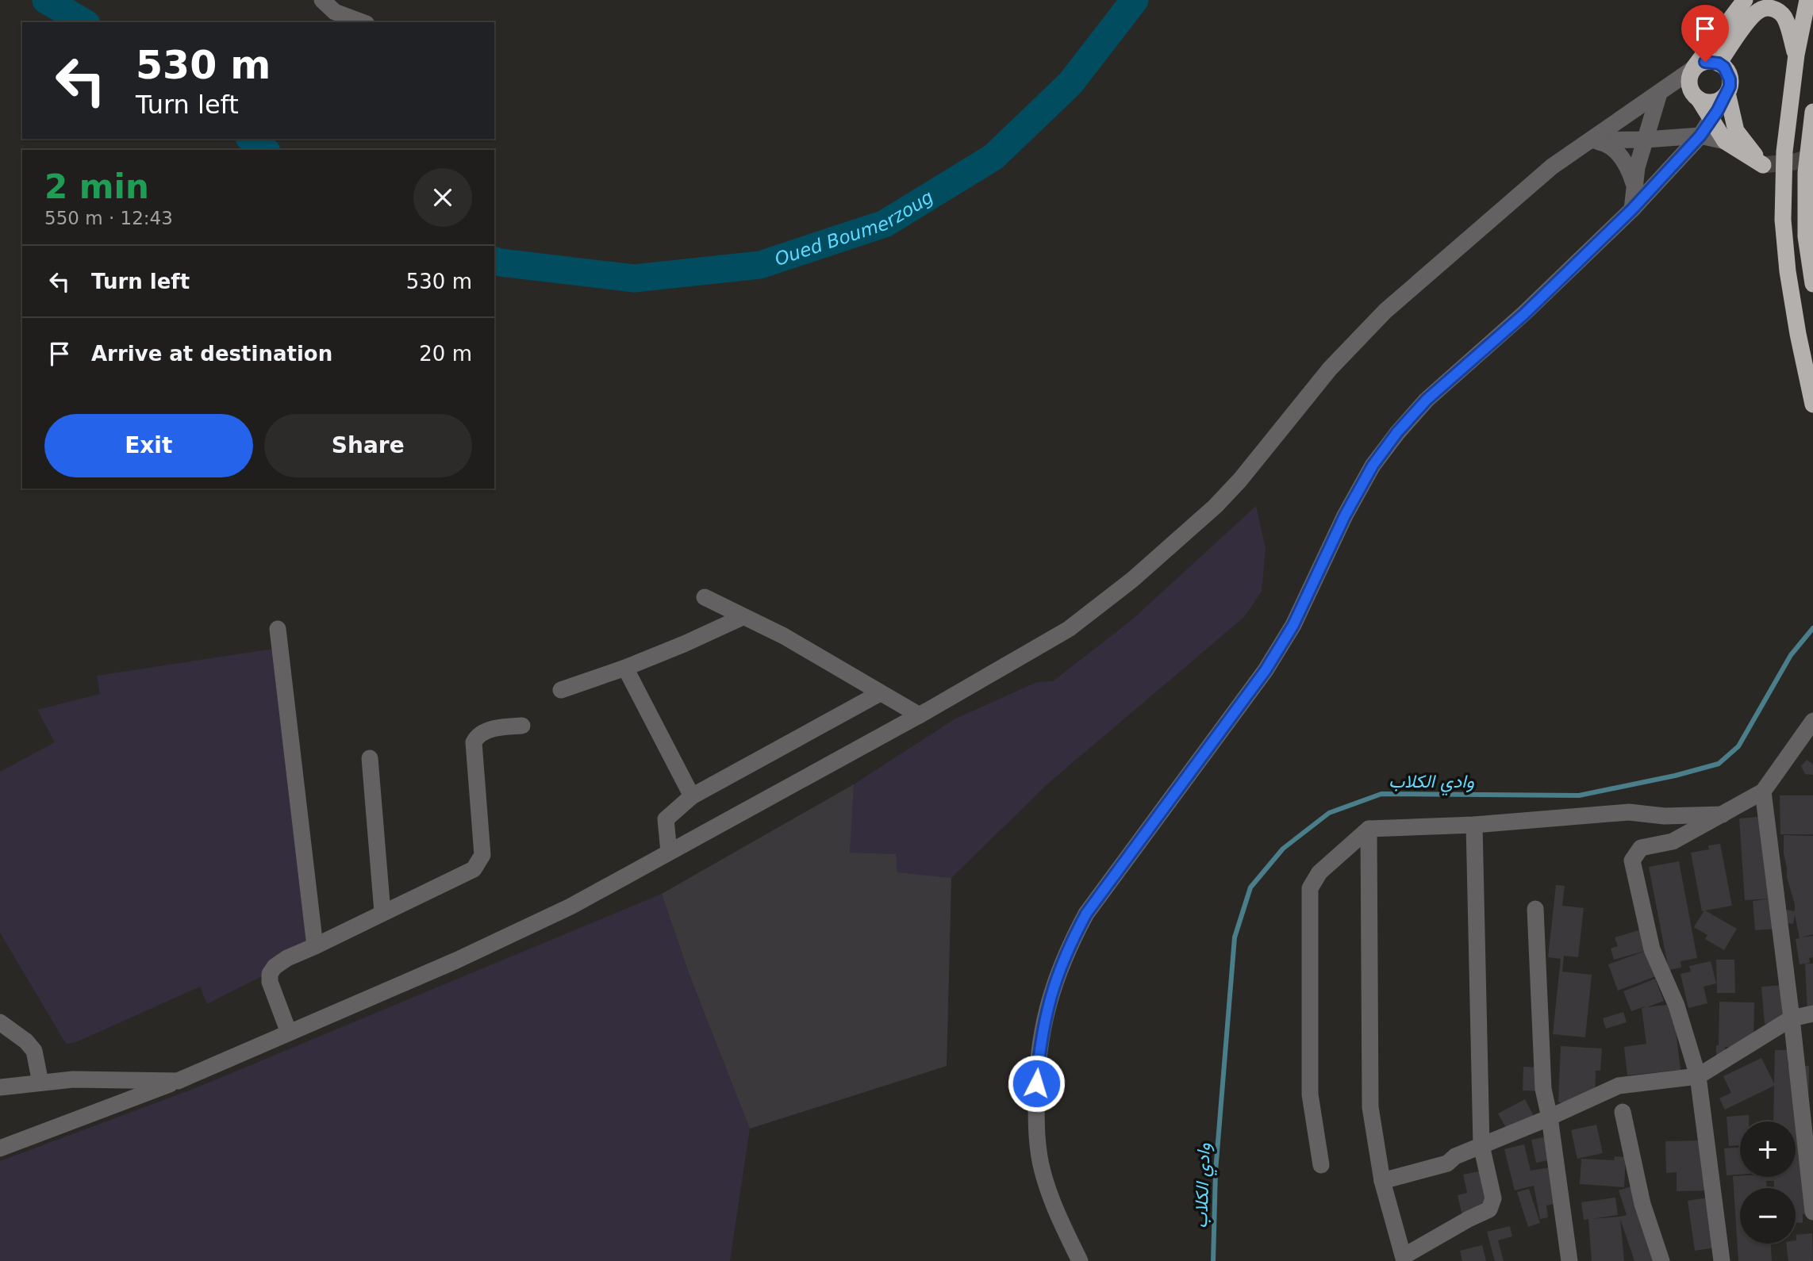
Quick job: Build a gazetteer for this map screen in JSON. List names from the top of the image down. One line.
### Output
{"water":["Oued Boumerzoug","وادي الكلاب"],"page":{"turn":["530 m","Turn left"],"heading":["2 min","550 m · 12:43"],"list":[{"name":"Turn left","value":"530 m"},{"name":"Arrive at destination","value":"20 m"}],"buttons":["Exit","Share"],"map_buttons":["+","−"]}}
